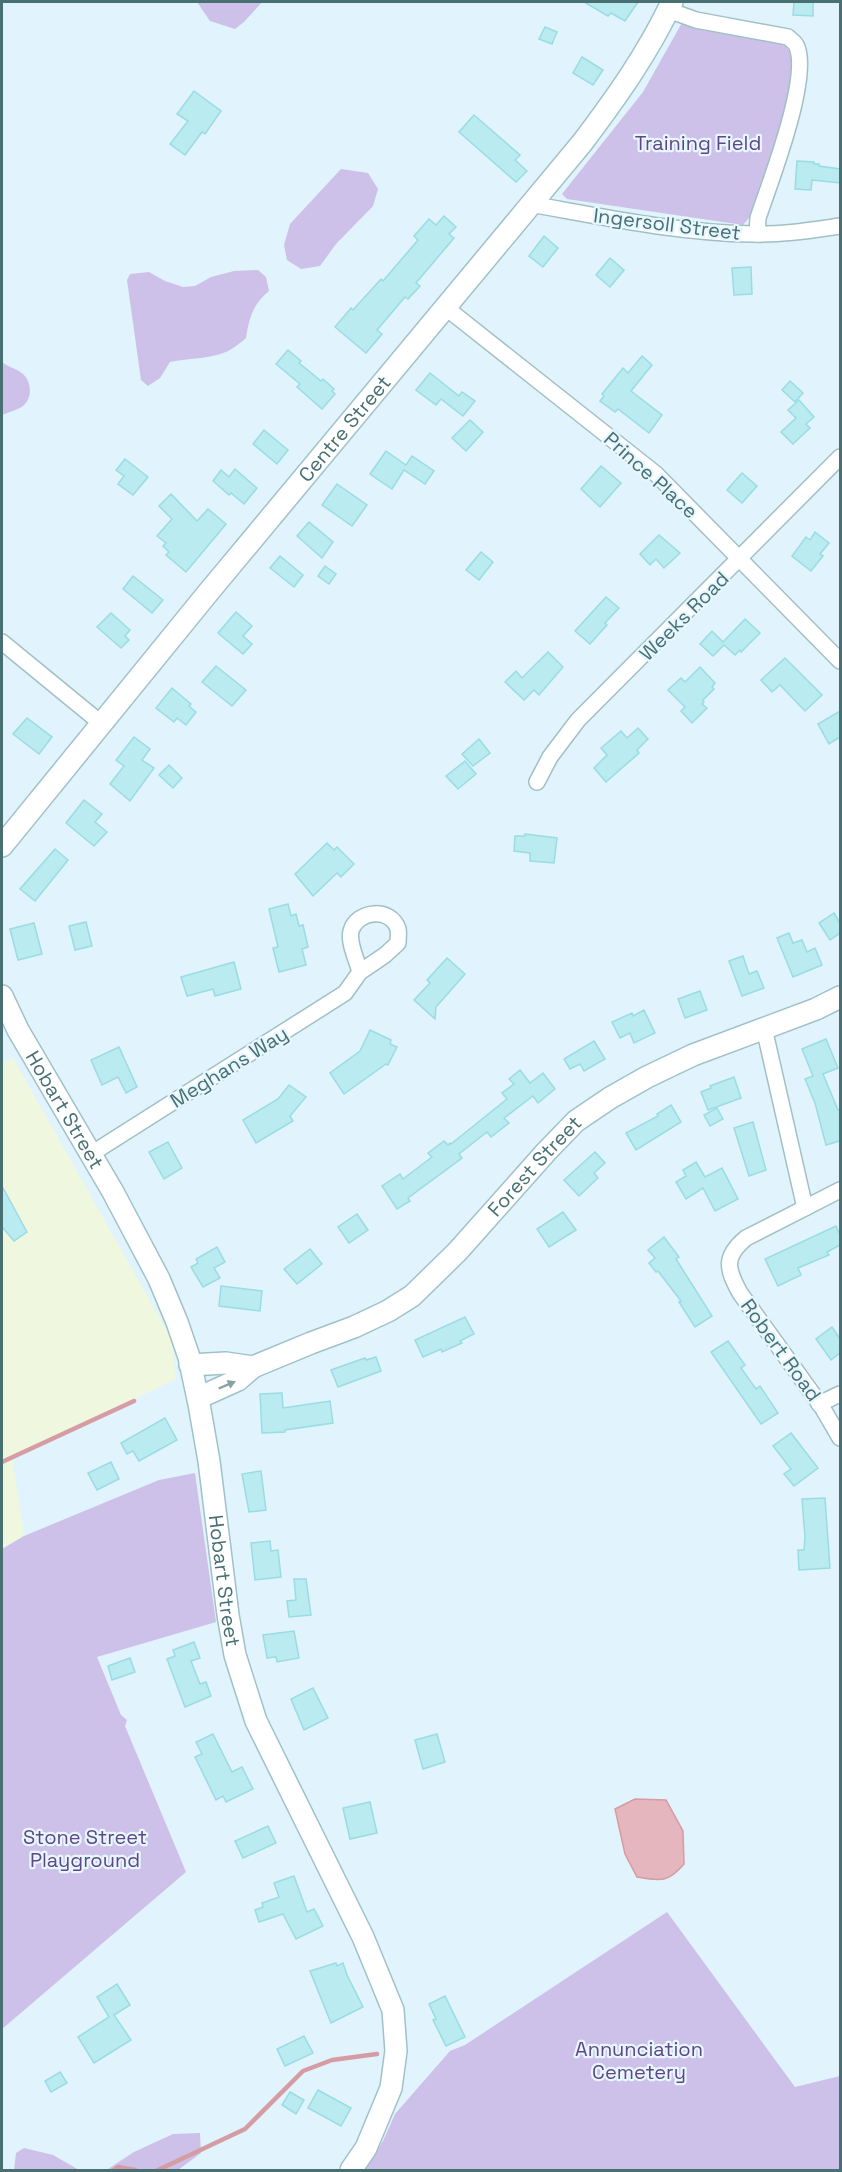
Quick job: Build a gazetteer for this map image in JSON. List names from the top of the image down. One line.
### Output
{"streets":{"main road":["Centre Street","Hobart Street","Forest Street"],"street":["Ingersoll Street","Prince Place","Weeks Road","Meghans Way","Robert Road"]},"crossings":[["Ingersoll Street","Centre Street"],["Centre Street","Prince Place"],["Prince Place","Weeks Road"],["Meghans Way","Hobart Street"],["Hobart Street","Forest Street"]],"parks":["Training Field","Stone Street Playground","Annunciation Cemetery"]}
